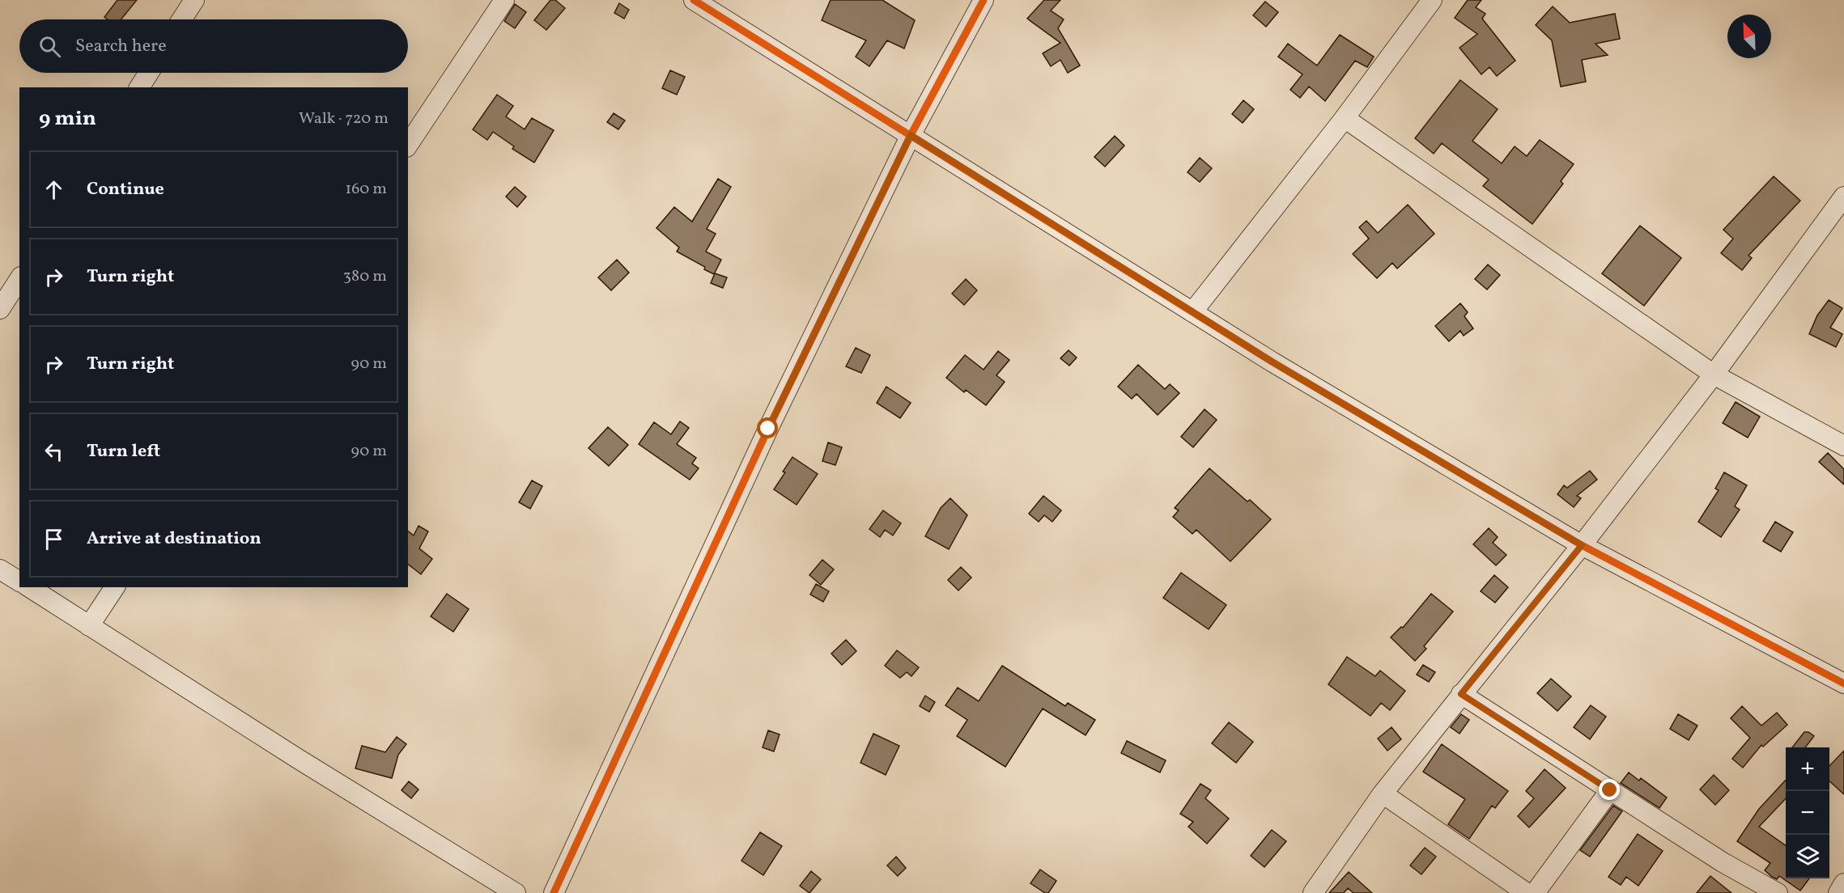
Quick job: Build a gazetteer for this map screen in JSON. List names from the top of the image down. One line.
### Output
{"north":"top left","page":{"search":"Search here","heading":["9 min","Walk · 720 m"],"list":[["Continue","160 m"],["Turn right","380 m"],["Turn right","90 m"],["Turn left","90 m"],"Arrive at destination"],"map_buttons":["+","−"]}}
